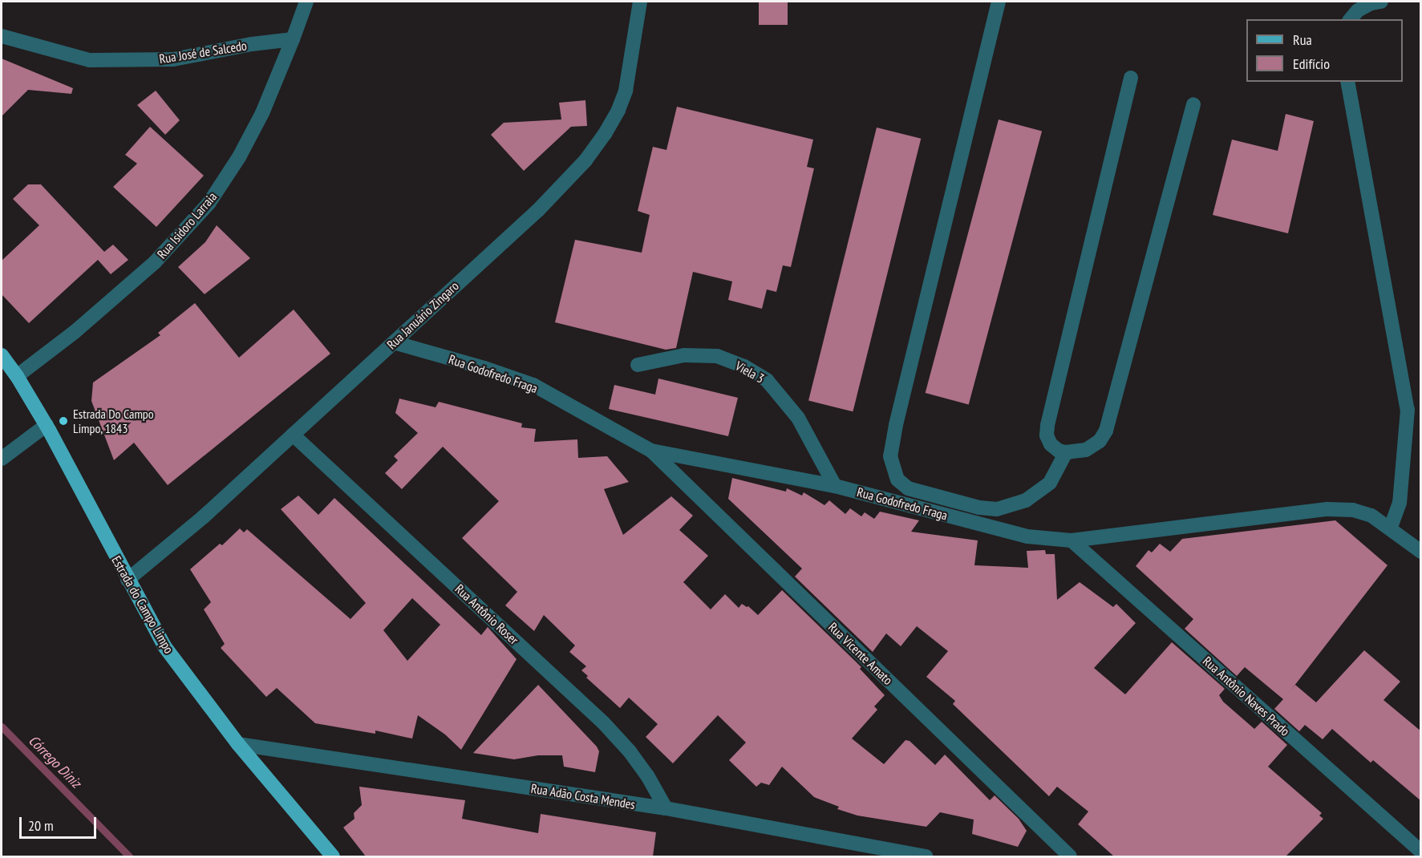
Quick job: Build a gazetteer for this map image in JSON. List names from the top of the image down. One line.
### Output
{"streets":{"main road":["Estrada do Campo Limpo"],"street":["Rua José de Salcedo","Rua Isidoro Larraia","Rua Januário Zingaro","Viela 3","Rua Godofredo Fraga","Rua Antônio Roser","Rua Vicente Amato","Rua Antônio Naves Prado","Rua Adão Costa Mendes"]},"crossings":[["Rua José de Salcedo","Rua Isidoro Larraia"],["Rua Isidoro Larraia","Estrada do Campo Limpo"],["Rua Januário Zingaro","Rua Godofredo Fraga"],["Rua Januário Zingaro","Estrada do Campo Limpo"],["Rua Januário Zingaro","Rua Antônio Roser"],["Viela 3","Rua Godofredo Fraga"],["Rua Godofredo Fraga","Rua Vicente Amato"],["Rua Godofredo Fraga","Rua Antônio Naves Prado"],["Estrada do Campo Limpo","Rua Adão Costa Mendes"],["Rua Antônio Roser","Rua Adão Costa Mendes"]],"water":["Córrego Diniz"],"places":["Estrada Do Campo Limpo, 1843"],"legend":["Rua","Edifício"],"scale_bar":"20 m"}
